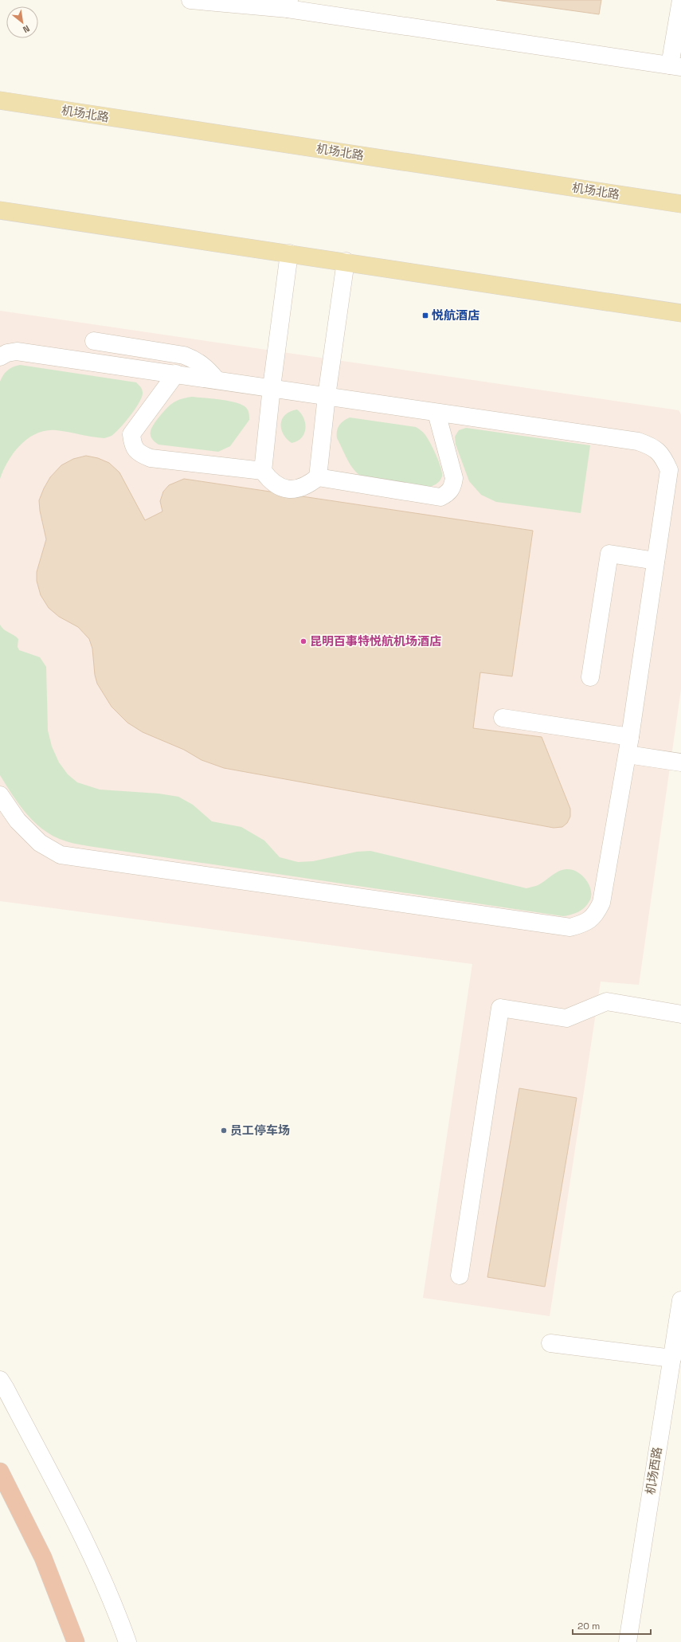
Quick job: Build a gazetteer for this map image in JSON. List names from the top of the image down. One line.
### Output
{"streets":{"main road":["机场北路"],"street":["机场西路"]},"places":{"transit":["悦航酒店"],"other":["昆明百事特悦航机场酒店","员工停车场"]},"scale_bar":"20 m","north":"bottom right"}
